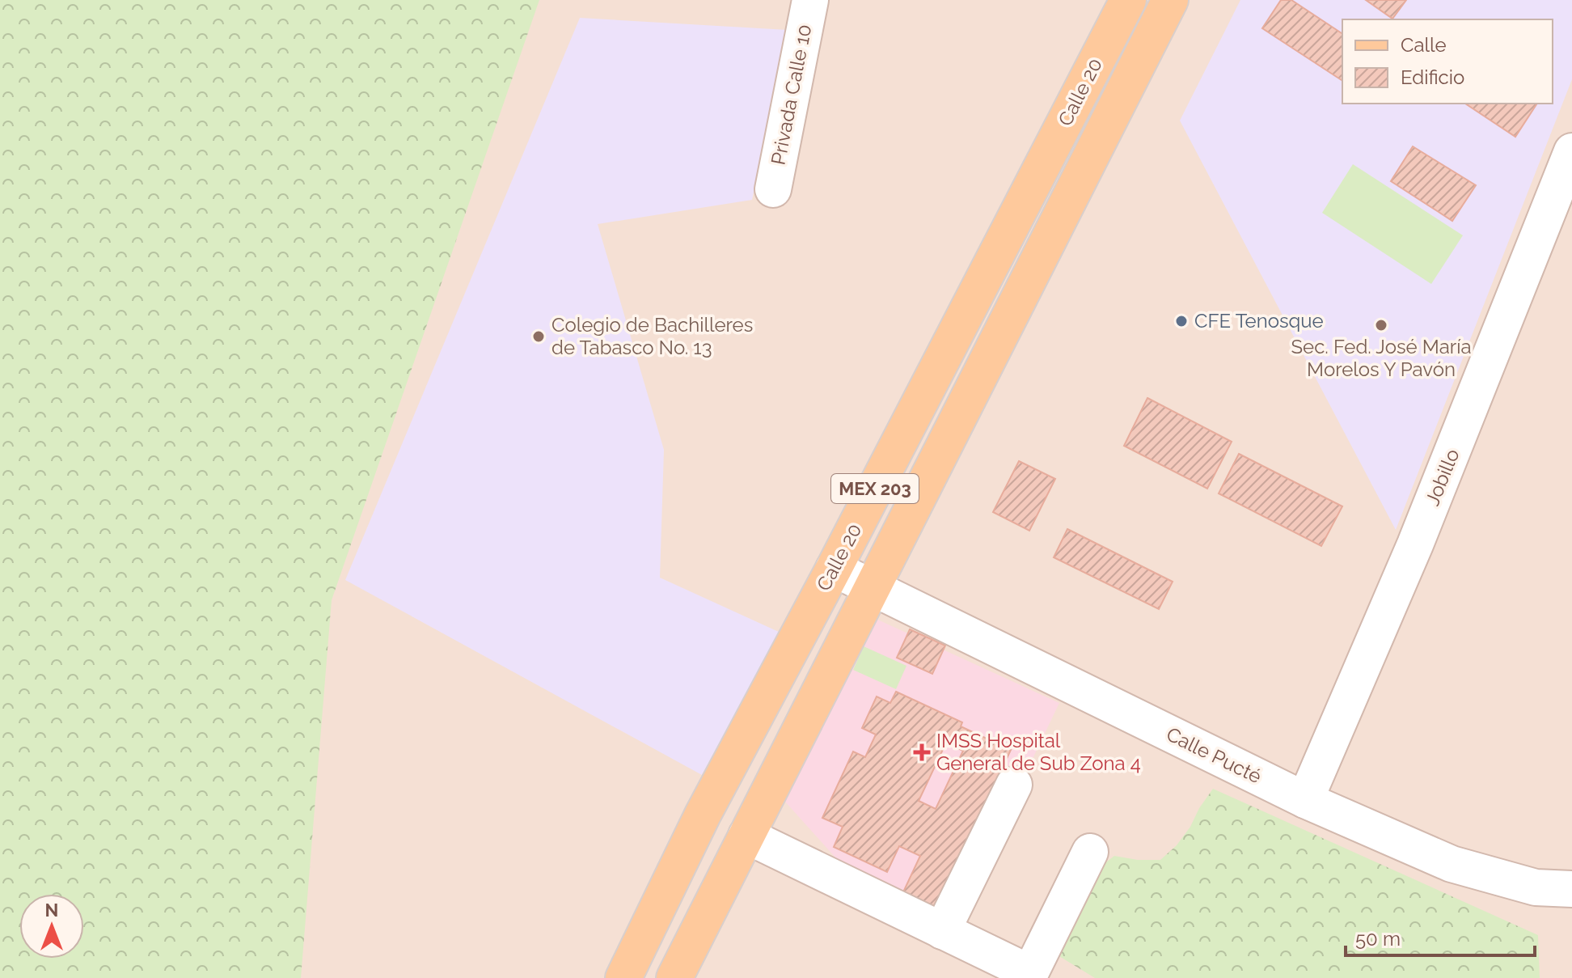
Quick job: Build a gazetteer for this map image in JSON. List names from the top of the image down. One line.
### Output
{"streets":{"main road":["Calle 20","MEX 203"],"street":["Privada Calle 10","Jobillo","Calle Pucté"]},"crossings":[["Calle 20","Calle Pucté"],["Jobillo","Calle Pucté"]],"places":{"other":["CFE Tenosque","Sec. Fed. José María Morelos Y Pavón","Colegio de Bachilleres de Tabasco No. 13"],"health":["IMSS Hospital General de Sub Zona 4"]},"legend":["Calle","Edificio"],"scale_bar":"50 m","north":"top"}
